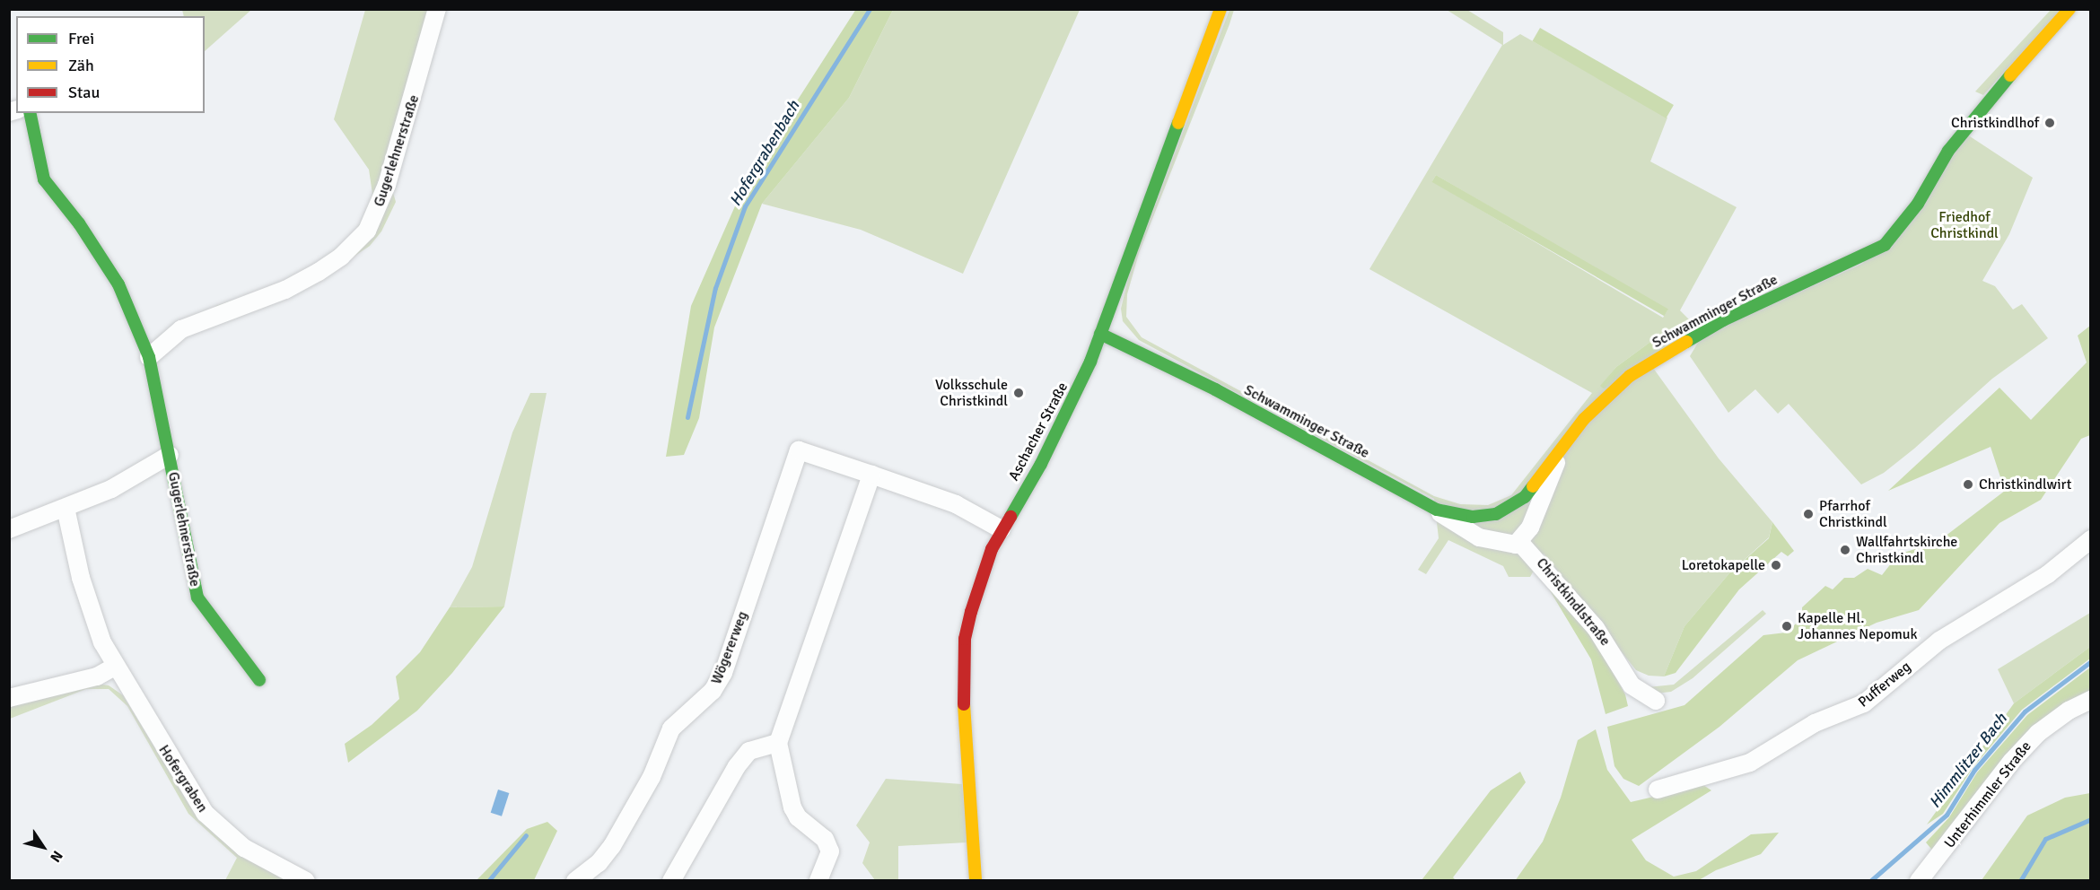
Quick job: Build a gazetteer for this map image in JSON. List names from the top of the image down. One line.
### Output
{"streets":{"street":["Gugerlehnerstraße","Schwamminger Straße","Aschacher Straße","Christkindlstraße","Wögererweg","Pufferweg","Hofergraben","Unterhimmler Straße"]},"crossings":[["Gugerlehnerstraße","Hofergraben"],["Schwamminger Straße","Aschacher Straße"],["Aschacher Straße","Wögererweg"]],"water":["Hofergrabenbach","Himmlitzer Bach"],"parks":["Friedhof Christkindl"],"places":["Christkindlhof","Volksschule Christkindl","Christkindlwirt","Pfarrhof Christkindl","Wallfahrtskirche Christkindl","Loretokapelle","Kapelle Hl. Johannes Nepomuk"],"legend":["Frei","Zäh","Stau"],"north":"bottom right"}
